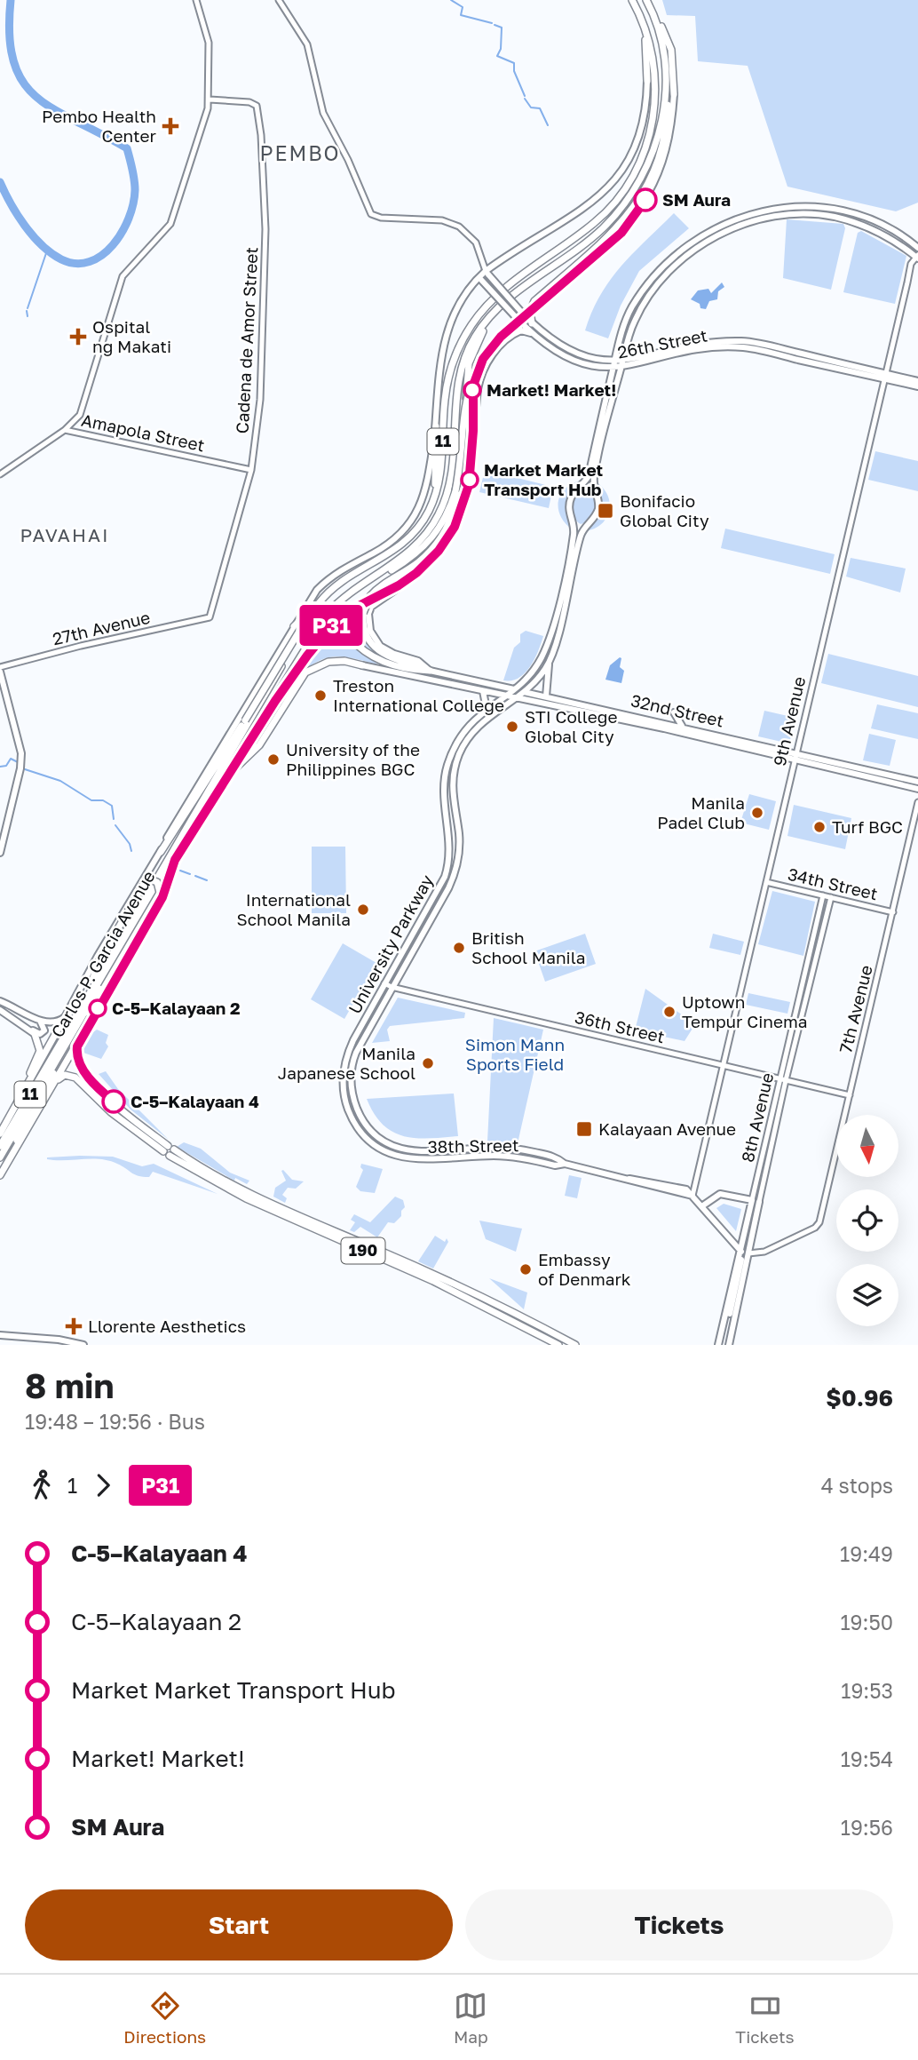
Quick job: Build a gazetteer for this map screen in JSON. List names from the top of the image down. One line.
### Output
{"streets":{"main road":["26th Street","11","32nd Street","University Parkway","Carlos P. Garcia Avenue","8th Avenue","38th Street","190"],"street":["Cadena de Amor Street","Amapola Street","27th Avenue","9th Avenue","34th Street","7th Avenue","36th Street"]},"crossings":[["Cadena de Amor Street","Amapola Street"],["Cadena de Amor Street","27th Avenue"],["26th Street","9th Avenue"],["26th Street","Carlos P. Garcia Avenue"],["32nd Street","9th Avenue"],["32nd Street","University Parkway"],["9th Avenue","34th Street"],["9th Avenue","36th Street"],["9th Avenue","38th Street"],["34th Street","7th Avenue"],["34th Street","8th Avenue"],["University Parkway","36th Street"],["University Parkway","38th Street"],["7th Avenue","36th Street"],["7th Avenue","8th Avenue"],["36th Street","8th Avenue"],["8th Avenue","38th Street"]],"districts":["PEMBO","PAVAHAI"],"parks":["Simon Mann Sports Field"],"places":{"health":["Pembo Health Center","Ospital ng Makati","Llorente Aesthetics"],"other":["SM Aura","Market! Market!","Market Market Transport Hub","Treston International College","STI College Global City","University of the Philippines BGC","Manila Padel Club","Turf BGC","International School Manila","British School Manila","C-5–Kalayaan 2","Uptown Tempur Cinema","Manila Japanese School","C-5–Kalayaan 4","Embassy of Denmark"],"transit":["Bonifacio Global City","Kalayaan Avenue"]},"lines":["bus line P31"],"north":"bottom","page":{"on_map":"P31","heading":["8 min","19:48 – 19:56 · Bus","$0.96"],"legs":["1","P31","4 stops"],"list":[{"name":"C-5–Kalayaan 4","value":"19:49"},{"name":"C-5–Kalayaan 2","value":"19:50"},{"name":"Market Market Transport Hub","value":"19:53"},{"name":"Market! Market!","value":"19:54"},{"name":"SM Aura","value":"19:56"}],"buttons":["Start","Tickets"],"tabs":["Directions","Map","Tickets"]}}
